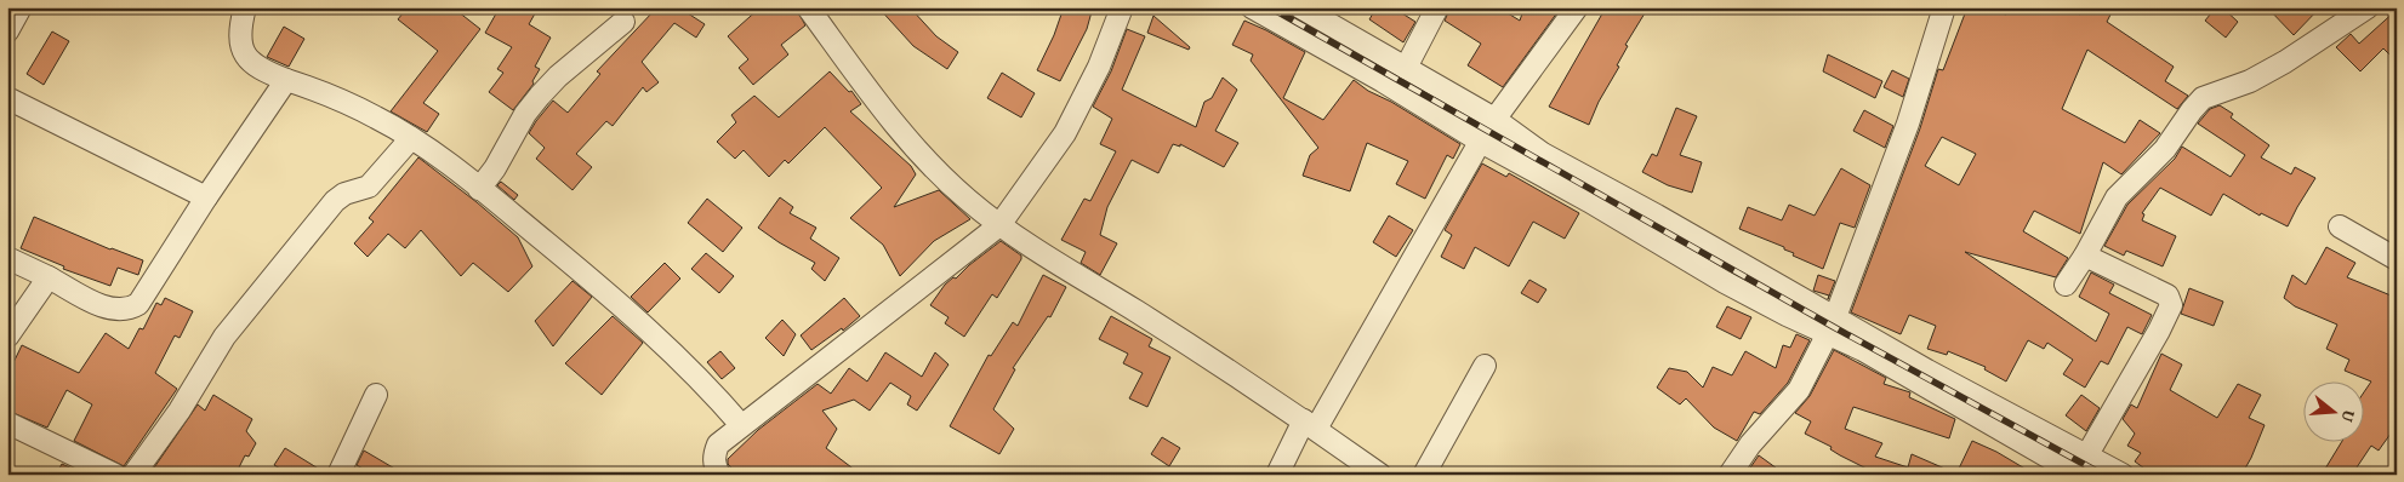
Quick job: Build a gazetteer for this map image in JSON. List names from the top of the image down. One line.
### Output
{"north":"right"}
